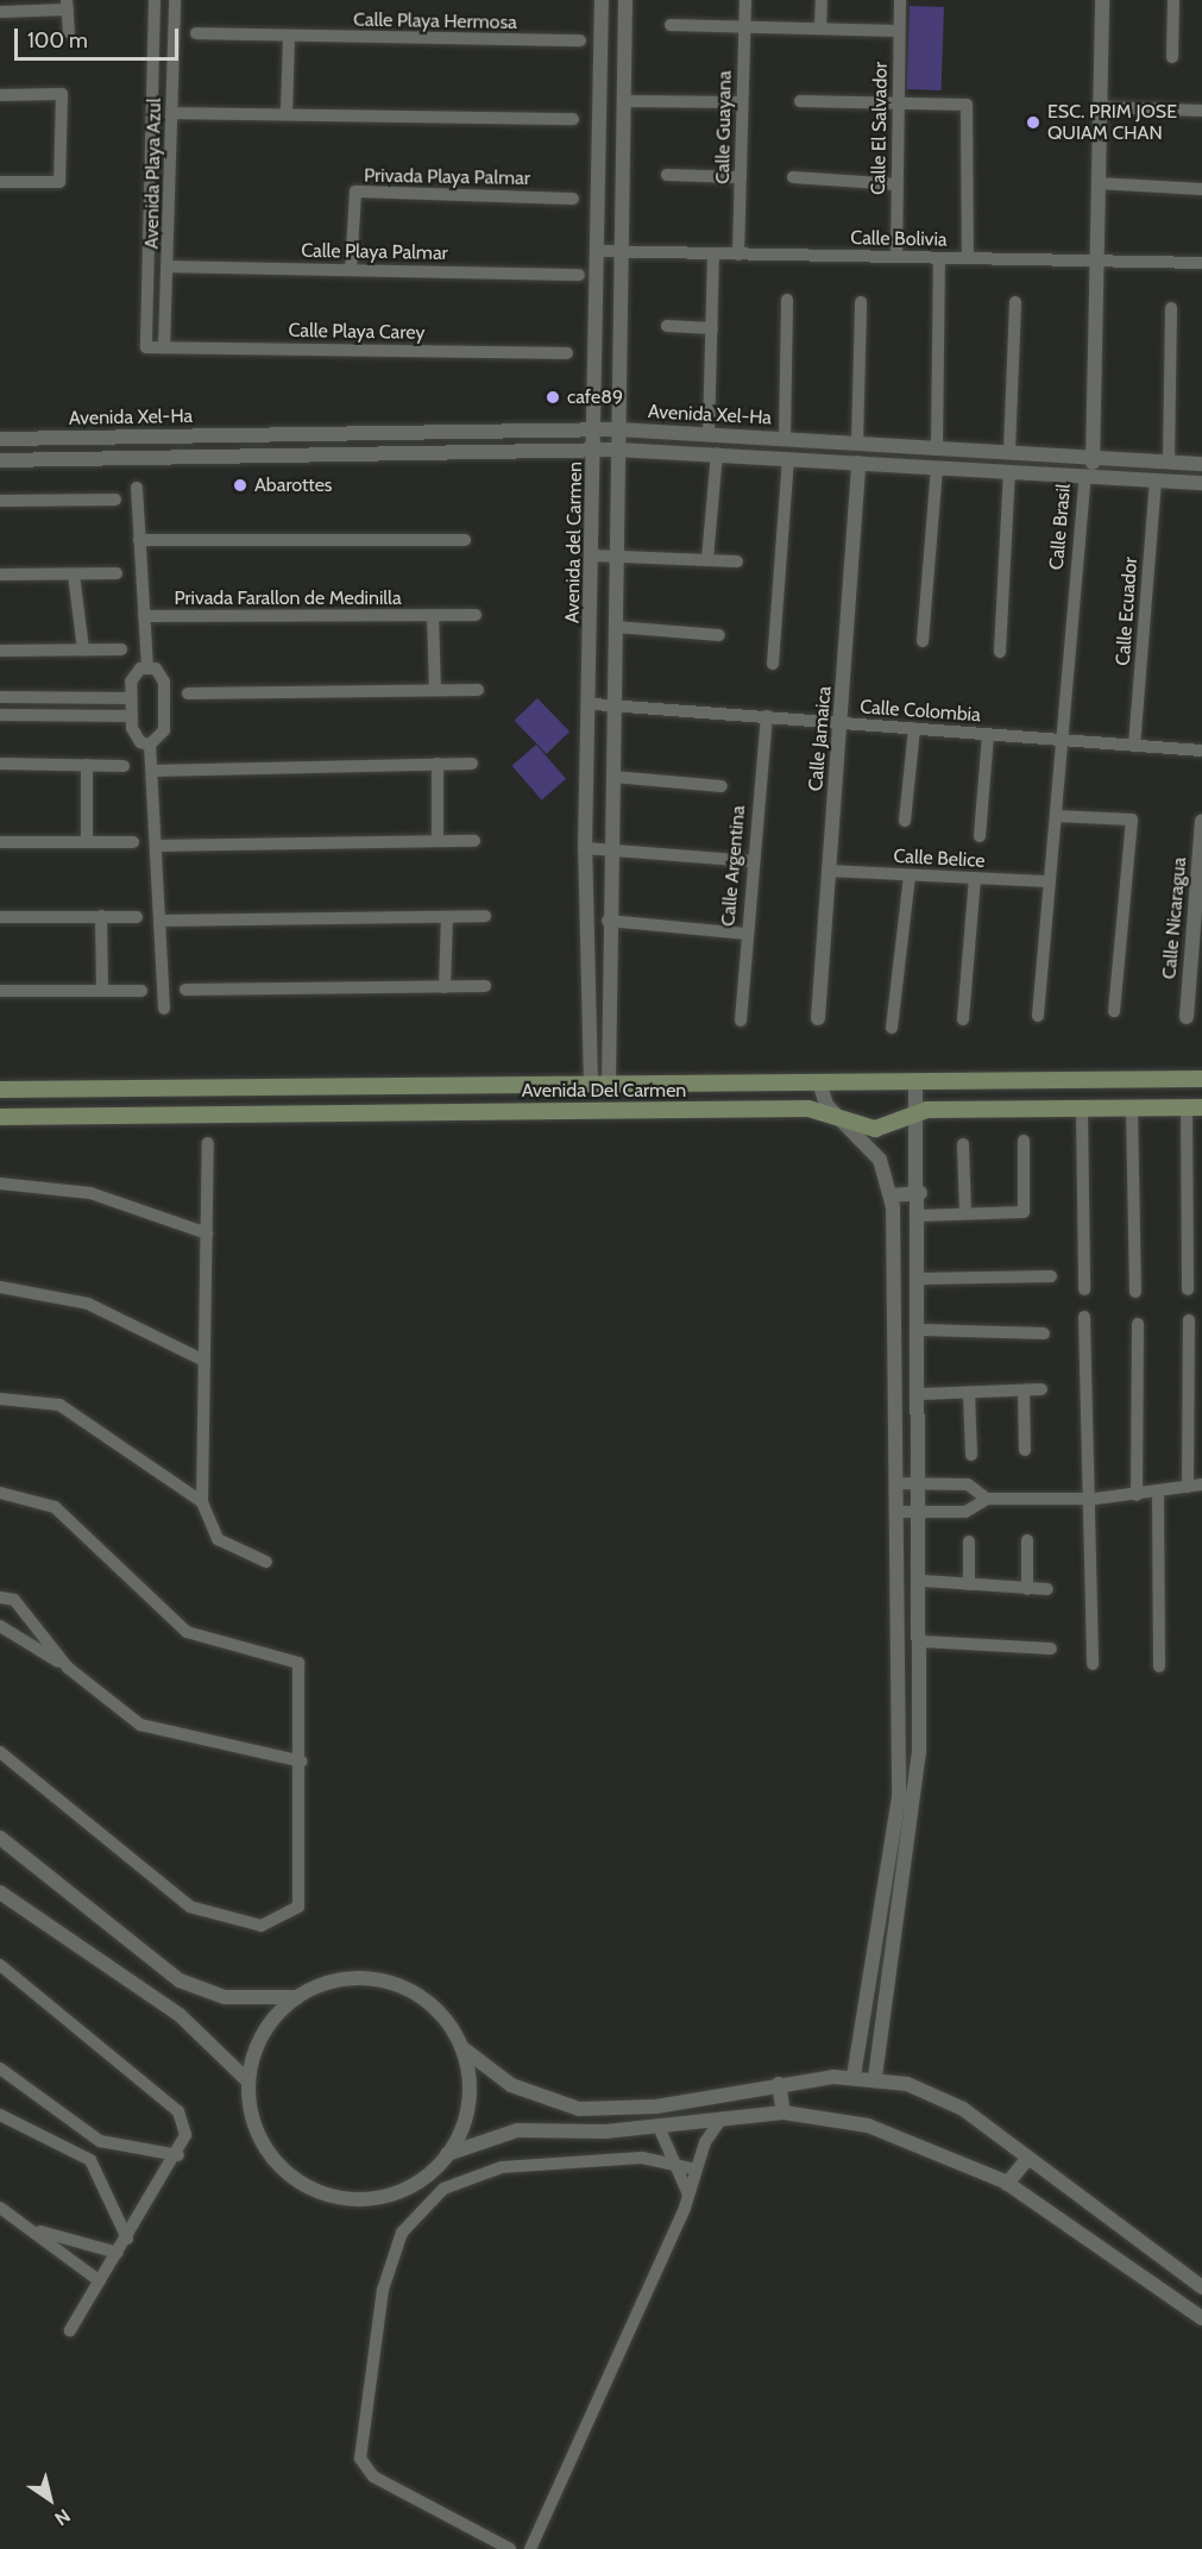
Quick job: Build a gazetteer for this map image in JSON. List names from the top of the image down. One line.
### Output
{"streets":{"main road":["Avenida Del Carmen"],"street":["Calle Playa Hermosa","Calle Guayana","Calle El Salvador","Avenida Playa Azul","Privada Playa Palmar","Calle Bolivia","Calle Playa Palmar","Calle Playa Carey","Avenida Xel-Ha","Calle Brasil","Avenida del Carmen","Privada Farallon de Medinilla","Calle Ecuador","Calle Colombia","Calle Jamaica","Calle Belice","Calle Argentina","Calle Nicaragua"]},"crossings":[["Calle Guayana","Calle Bolivia"],["Calle El Salvador","Calle Bolivia"],["Avenida Playa Azul","Calle Playa Palmar"],["Avenida Playa Azul","Calle Playa Carey"],["Privada Playa Palmar","Calle Playa Palmar"],["Calle Bolivia","Calle Brasil"],["Calle Bolivia","Avenida del Carmen"],["Avenida Xel-Ha","Calle Brasil"],["Avenida Xel-Ha","Avenida del Carmen"],["Avenida Xel-Ha","Calle Ecuador"],["Avenida Xel-Ha","Calle Jamaica"],["Calle Brasil","Calle Colombia"],["Calle Brasil","Calle Belice"],["Avenida del Carmen","Calle Colombia"],["Avenida del Carmen","Avenida Del Carmen"],["Calle Ecuador","Calle Colombia"],["Calle Colombia","Calle Jamaica"],["Calle Colombia","Calle Argentina"],["Calle Jamaica","Calle Belice"]],"places":["ESC. PRIM JOSE QUIAM CHAN","cafe89","Abarottes"],"scale_bar":"100 m","north":"bottom right"}
